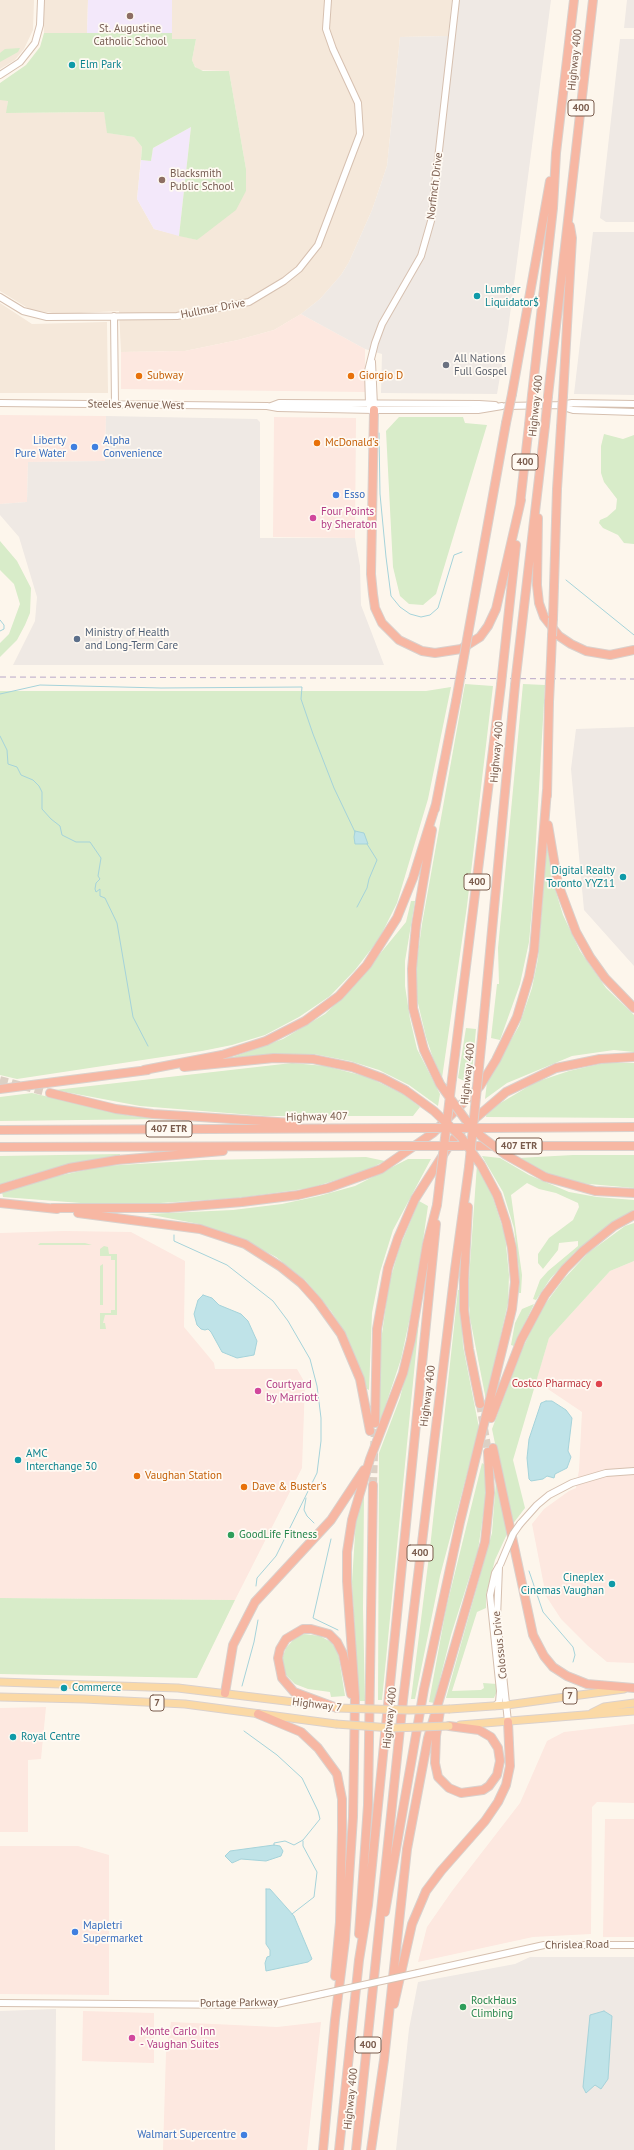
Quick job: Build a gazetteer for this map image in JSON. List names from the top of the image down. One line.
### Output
{"streets":{"highway":["Highway 400","400","Highway 407","407 ETR"],"main road":["7","Highway 7"],"street":["Norfinch Drive","Hullmar Drive","Steeles Avenue West","Colossus Drive","Chrislea Road","Portage Parkway"]},"crossings":[["Norfinch Drive","Steeles Avenue West"],["Colossus Drive","Highway 7"],["Chrislea Road","Portage Parkway"]],"places":["St. Augustine Catholic School","Elm Park","Blacksmith Public School","Lumber Liquidator$","All Nations Full Gospel","Subway","Giorgio D","McDonald's","Liberty Pure Water","Alpha Convenience","Esso","Four Points by Sheraton","Ministry of Health and Long-Term Care","Digital Realty Toronto YYZ11","Costco Pharmacy","Courtyard by Marriott","AMC Interchange 30","Vaughan Station","Dave & Buster's","GoodLife Fitness","Cineplex Cinemas Vaughan","Commerce","Royal Centre","Mapletri Supermarket","RockHaus Climbing","Monte Carlo Inn - Vaughan Suites","Walmart Supercentre"]}
